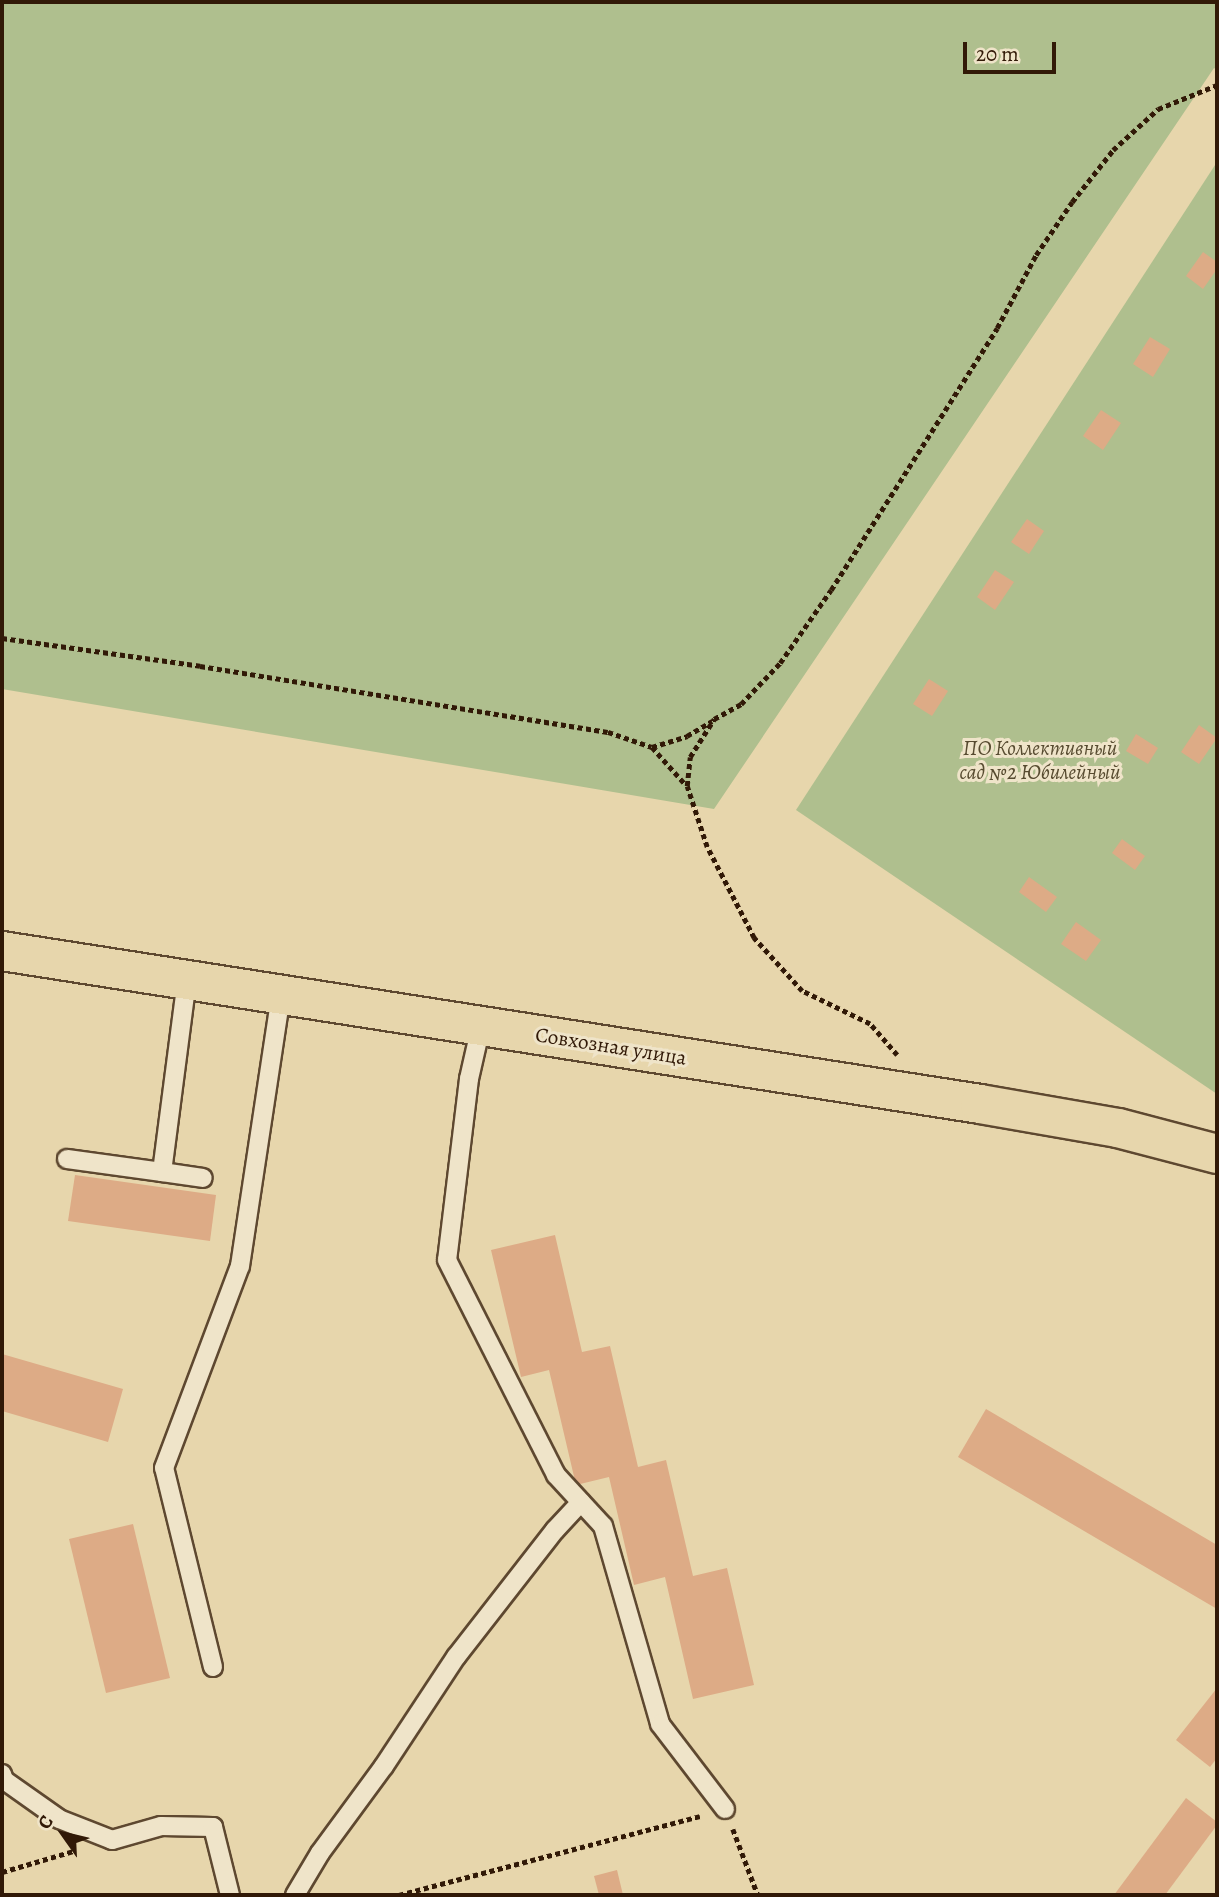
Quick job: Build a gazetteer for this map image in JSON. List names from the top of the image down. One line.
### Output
{"streets":{"main road":["Совхозная улица"]},"parks":["ПО Коллективный сад №2 Юбилейный"],"scale_bar":"20 m","north":"top left"}
